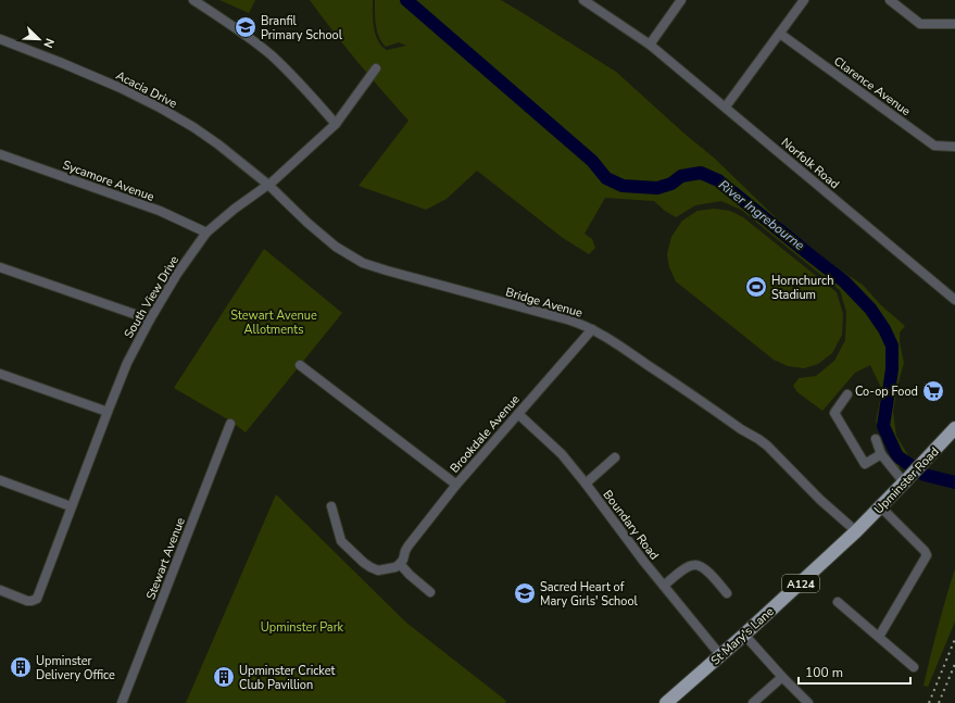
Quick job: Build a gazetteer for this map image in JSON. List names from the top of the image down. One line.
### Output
{"streets":{"main road":["Upminster Road","A124","St Mary's Lane"],"street":["Clarence Avenue","Acacia Drive","Norfolk Road","Sycamore Avenue","South View Drive","Bridge Avenue","Brookdale Avenue","Boundary Road","Stewart Avenue"]},"crossings":[["Acacia Drive","South View Drive"],["Acacia Drive","Bridge Avenue"],["Sycamore Avenue","South View Drive"],["South View Drive","Bridge Avenue"],["Bridge Avenue","Brookdale Avenue"],["Bridge Avenue","Upminster Road"],["Bridge Avenue","St Mary's Lane"],["Brookdale Avenue","Boundary Road"],["Upminster Road","St Mary's Lane"],["Boundary Road","St Mary's Lane"]],"water":["River Ingrebourne"],"parks":["Stewart Avenue Allotments","Upminster Park"],"places":{"school or university":["Branfil Primary School","Sacred Heart of Mary Girls' School"],"sports":["Hornchurch Stadium"],"supermarket":["Co-op Food"],"building":["Upminster Delivery Office","Upminster Cricket Club Pavillion"]},"scale_bar":"100 m","north":"bottom right"}
